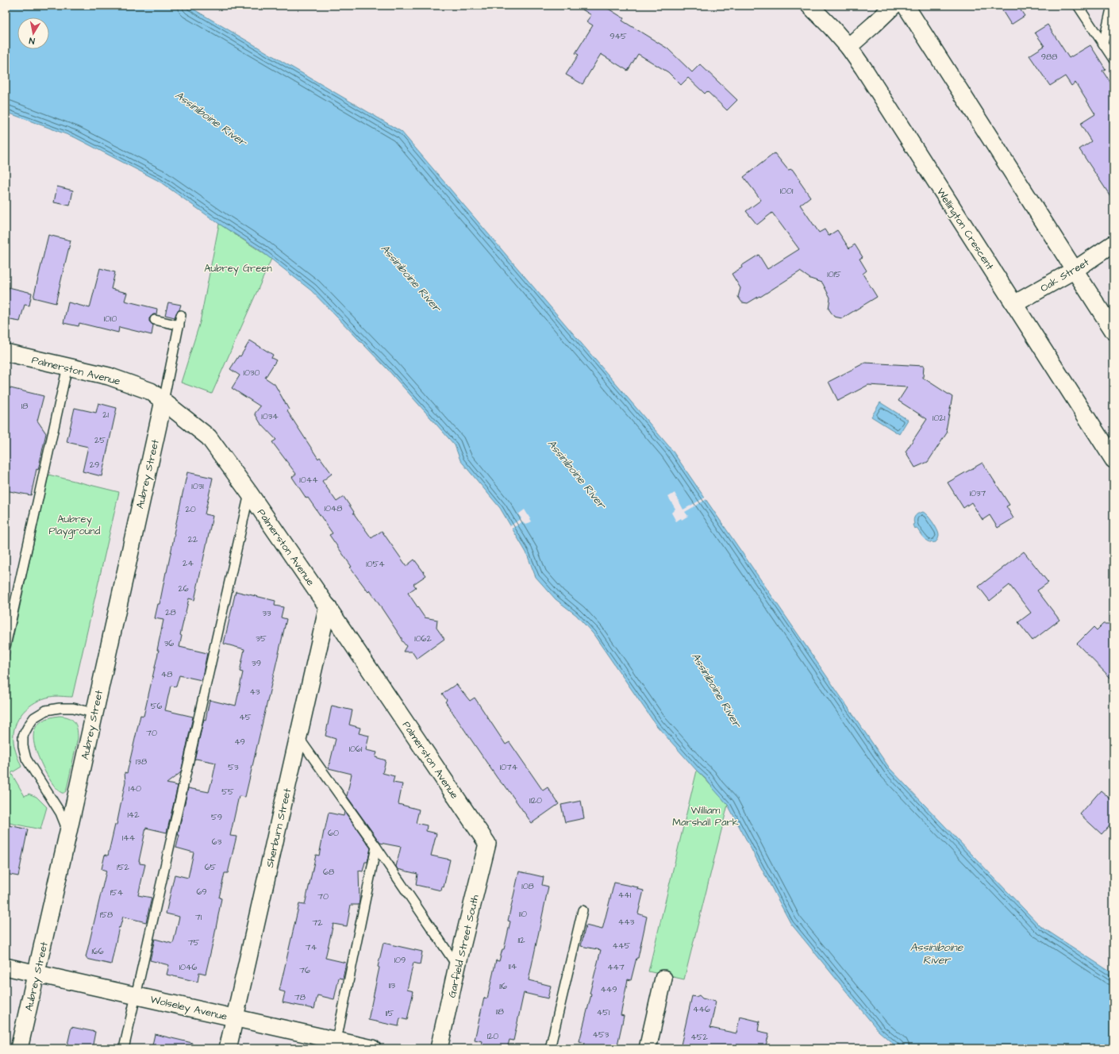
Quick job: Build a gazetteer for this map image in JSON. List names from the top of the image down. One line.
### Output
{"streets":{"street":["Wellington Crescent","Oak Street","Palmerston Avenue","Aubrey Street","Sherburn Street","Garfield Street South","Wolseley Avenue"]},"crossings":[["Wellington Crescent","Oak Street"],["Palmerston Avenue","Aubrey Street"],["Palmerston Avenue","Sherburn Street"],["Palmerston Avenue","Garfield Street South"],["Aubrey Street","Wolseley Avenue"],["Sherburn Street","Wolseley Avenue"]],"water":["Assiniboine River"],"parks":["Aubrey Green","Aubrey Playground","William Marshall Park"],"house_numbers":["945","988","1001","1015","1010","1030","18","21","1034","1021","25","29","1044","1031","1037","1048","20","22","24","1054","26","28","33","35","1062","36","39","48","43","56","45","70","49","1061","138","53","1074","140","55","1120","142","59","60","144","63","152","65","68","108","69","154","441","70","110","158","71","443","72","112","75","445","74","166","109","114","1046","447","76","113","116","449","78","446","118","451","115","453","120","452"],"north":"bottom"}
